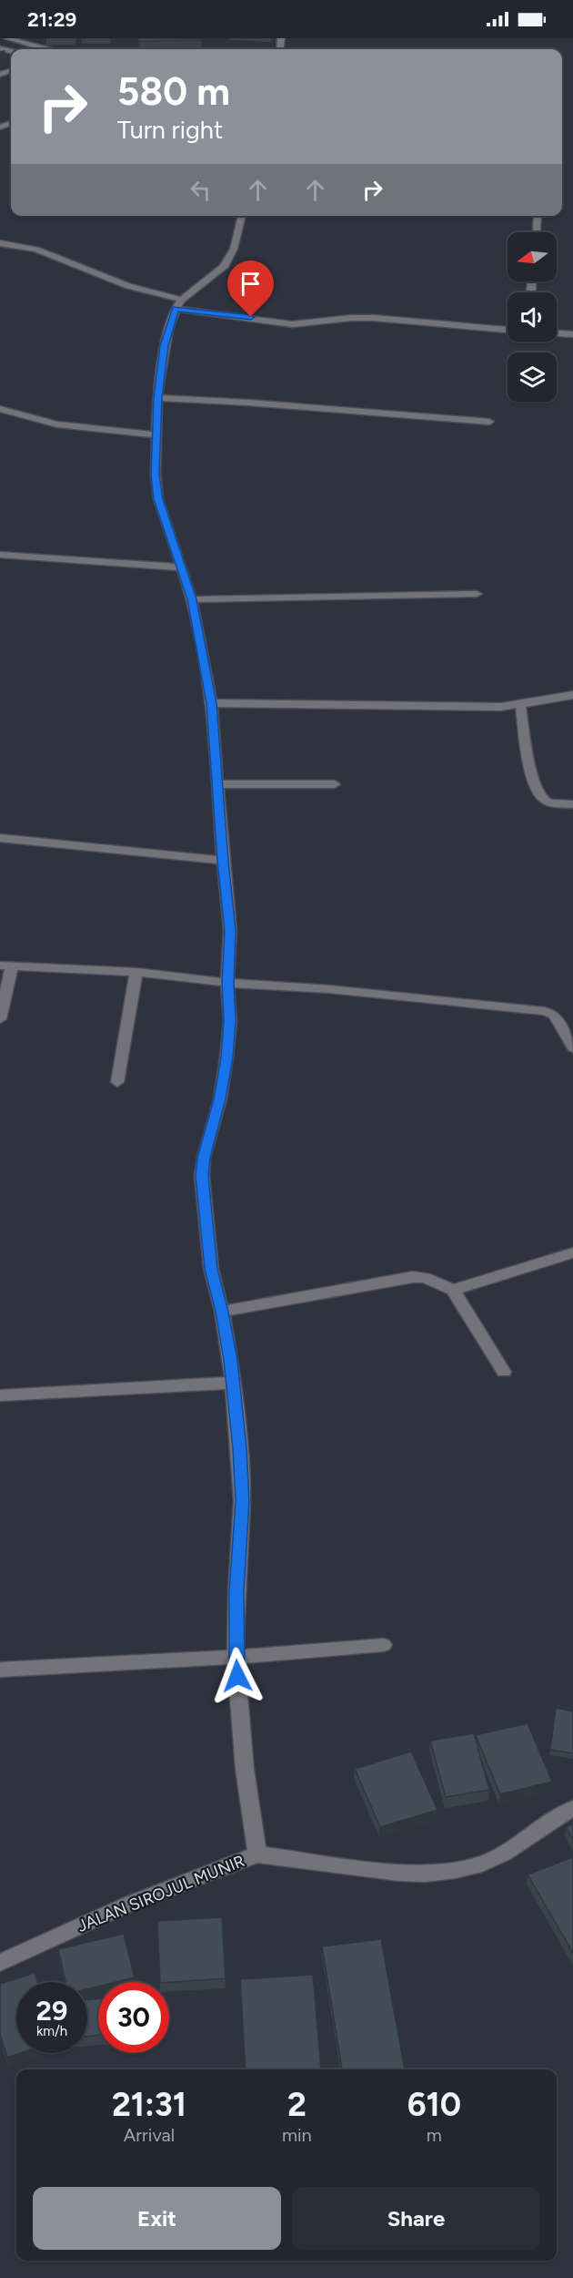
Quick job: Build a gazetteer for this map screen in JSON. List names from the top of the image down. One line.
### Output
{"streets":{"street":["JALAN SIROJUL MUNIR"]},"north":"left","page":{"status":"21:29","turn":["580 m","Turn right"],"speed":"29 km/h","limit":"30","eta":["21:31","Arrival","2","min","610","m"],"buttons":["Exit","Share"]}}
